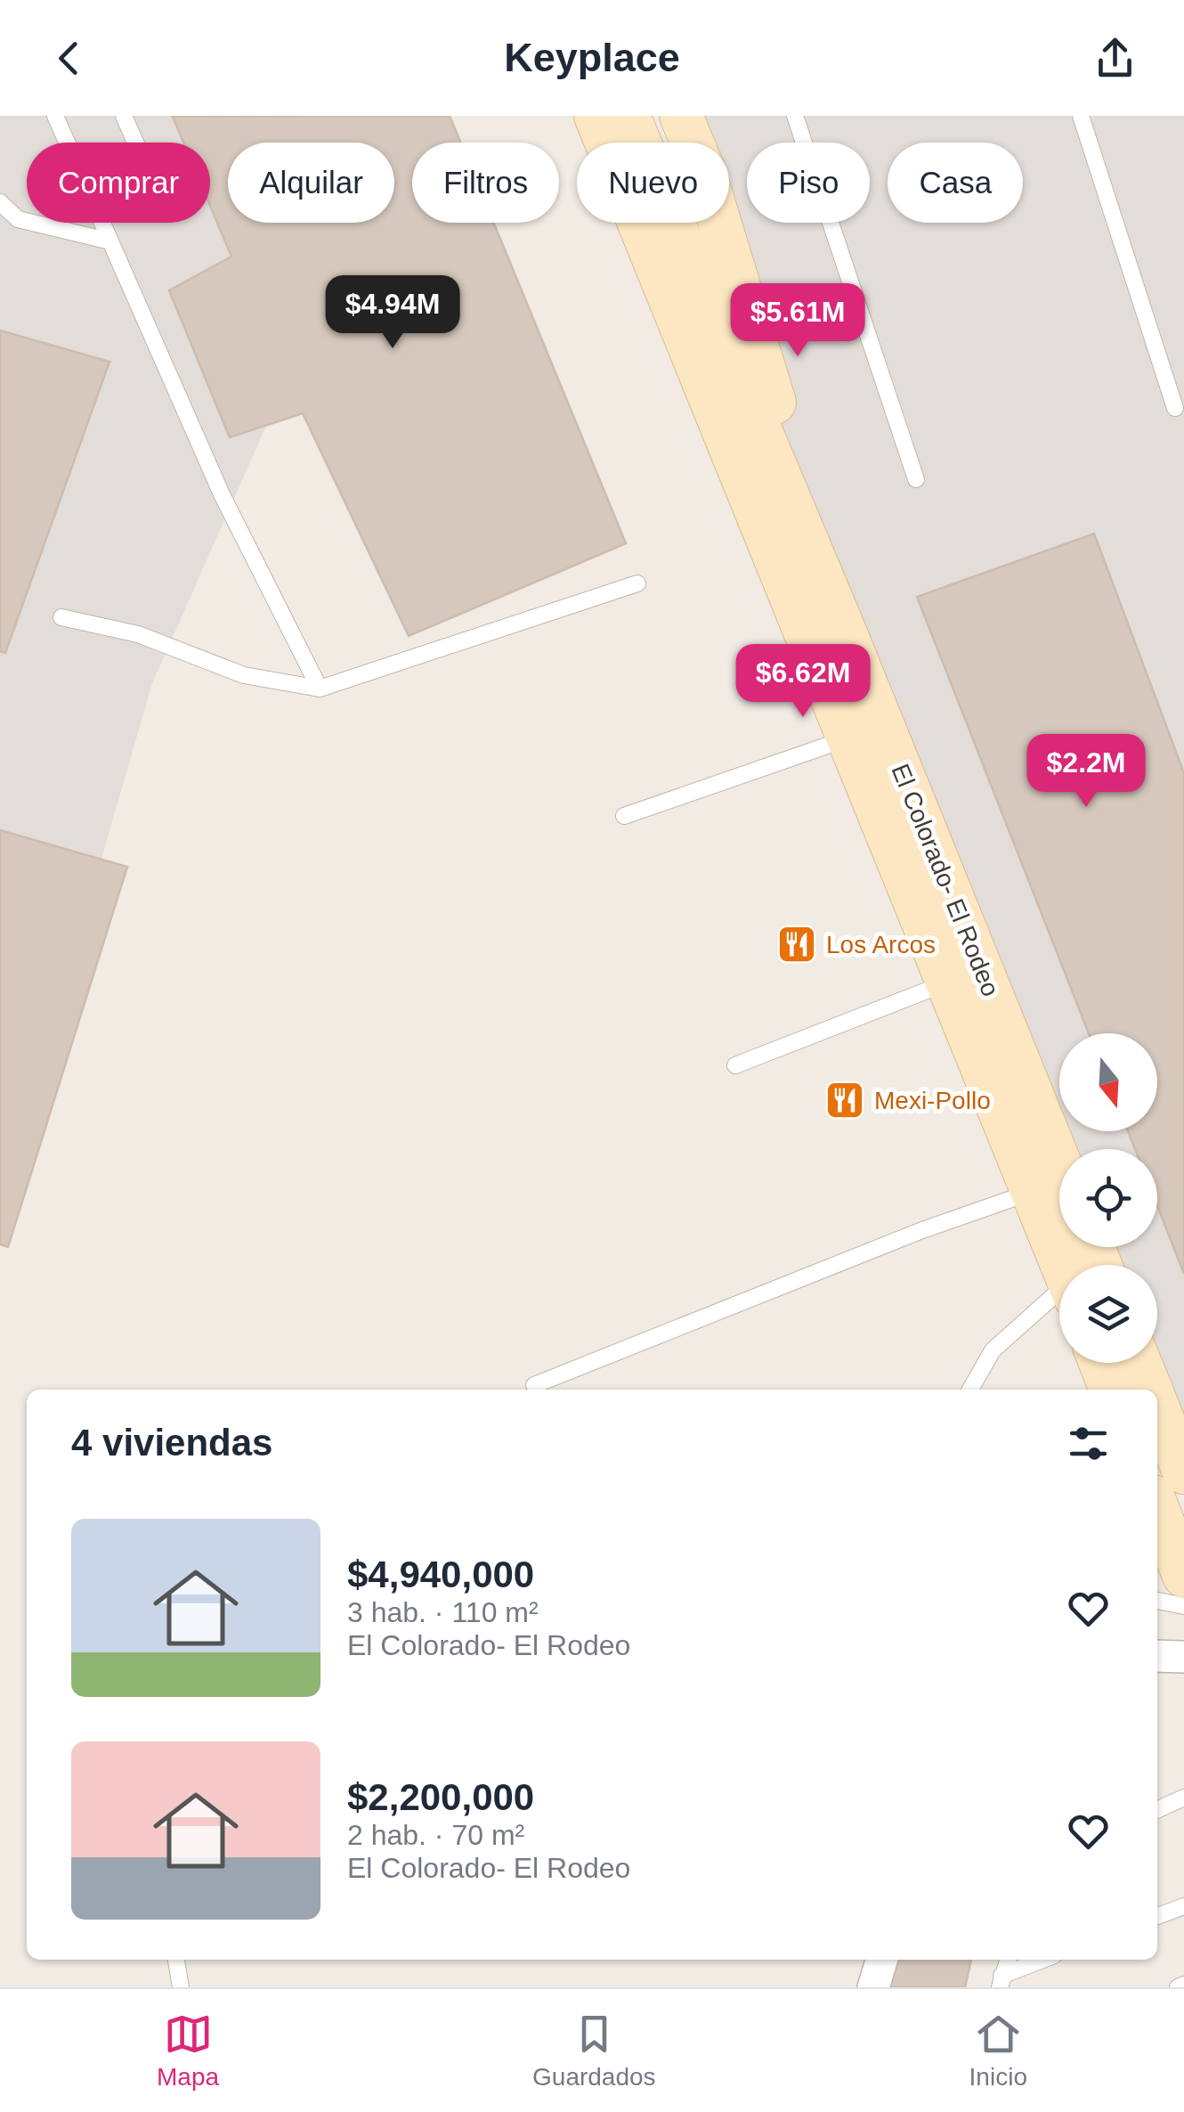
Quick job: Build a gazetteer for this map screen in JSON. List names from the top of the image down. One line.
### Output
{"streets":{"main road":["El Colorado- El Rodeo"]},"places":{"restaurant":["Los Arcos","Mexi-Pollo"]},"north":"bottom","page":{"header":"Keyplace","chip":["Comprar","Alquilar","Filtros","Nuevo","Piso","Casa"],"price":["$4.94M","$5.61M","$6.62M","$2.2M"],"heading":"4 viviendas","list":[{"name":"$4,940,000","note":"3 hab. · 110 m² · El Colorado- El Rodeo"},{"name":"$2,200,000","note":"2 hab. · 70 m² · El Colorado- El Rodeo"}],"tabs":["Mapa","Guardados","Inicio"]}}
